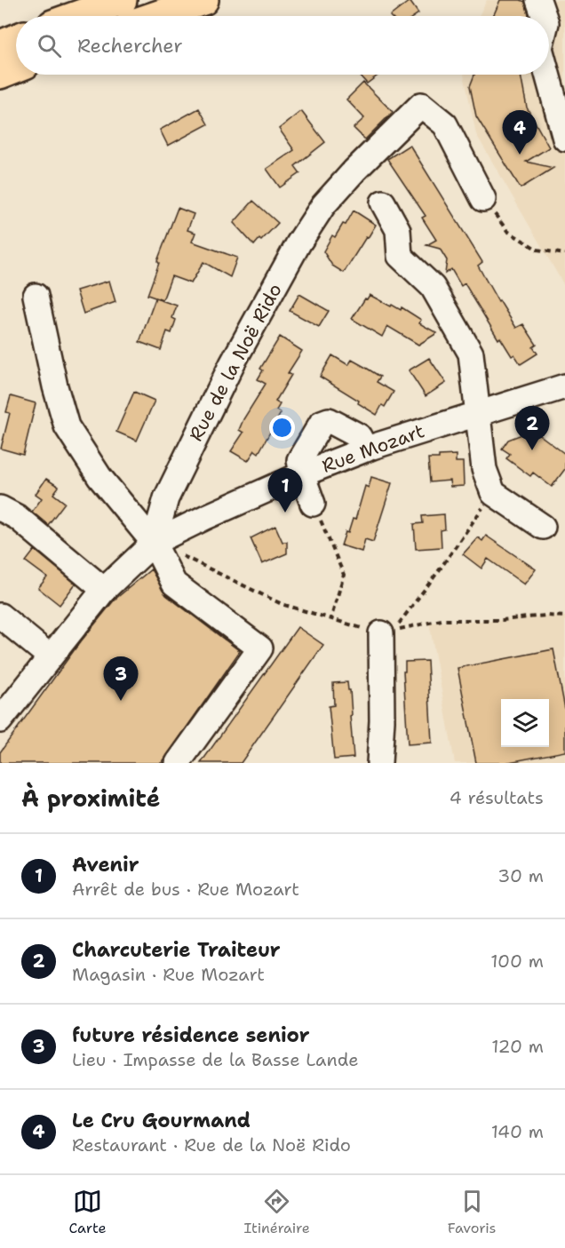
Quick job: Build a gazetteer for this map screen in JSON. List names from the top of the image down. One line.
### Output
{"streets":{"street":["Rue de la Noë Rido","Rue Mozart"]},"crossings":[["Rue de la Noë Rido","Rue Mozart"]],"page":{"search":"Rechercher","pins":["4","2","1","3"],"heading":["À proximité","4 résultats"],"list":[{"mark":"1","name":"Avenir","note":"Arrêt de bus · Rue Mozart","value":"30 m"},{"mark":"2","name":"Charcuterie Traiteur","note":"Magasin · Rue Mozart","value":"100 m"},{"mark":"3","name":"future résidence senior","note":"Lieu · Impasse de la Basse Lande","value":"120 m"},{"mark":"4","name":"Le Cru Gourmand","note":"Restaurant · Rue de la Noë Rido","value":"140 m"}],"nav":["Carte","Itinéraire","Favoris"]}}
